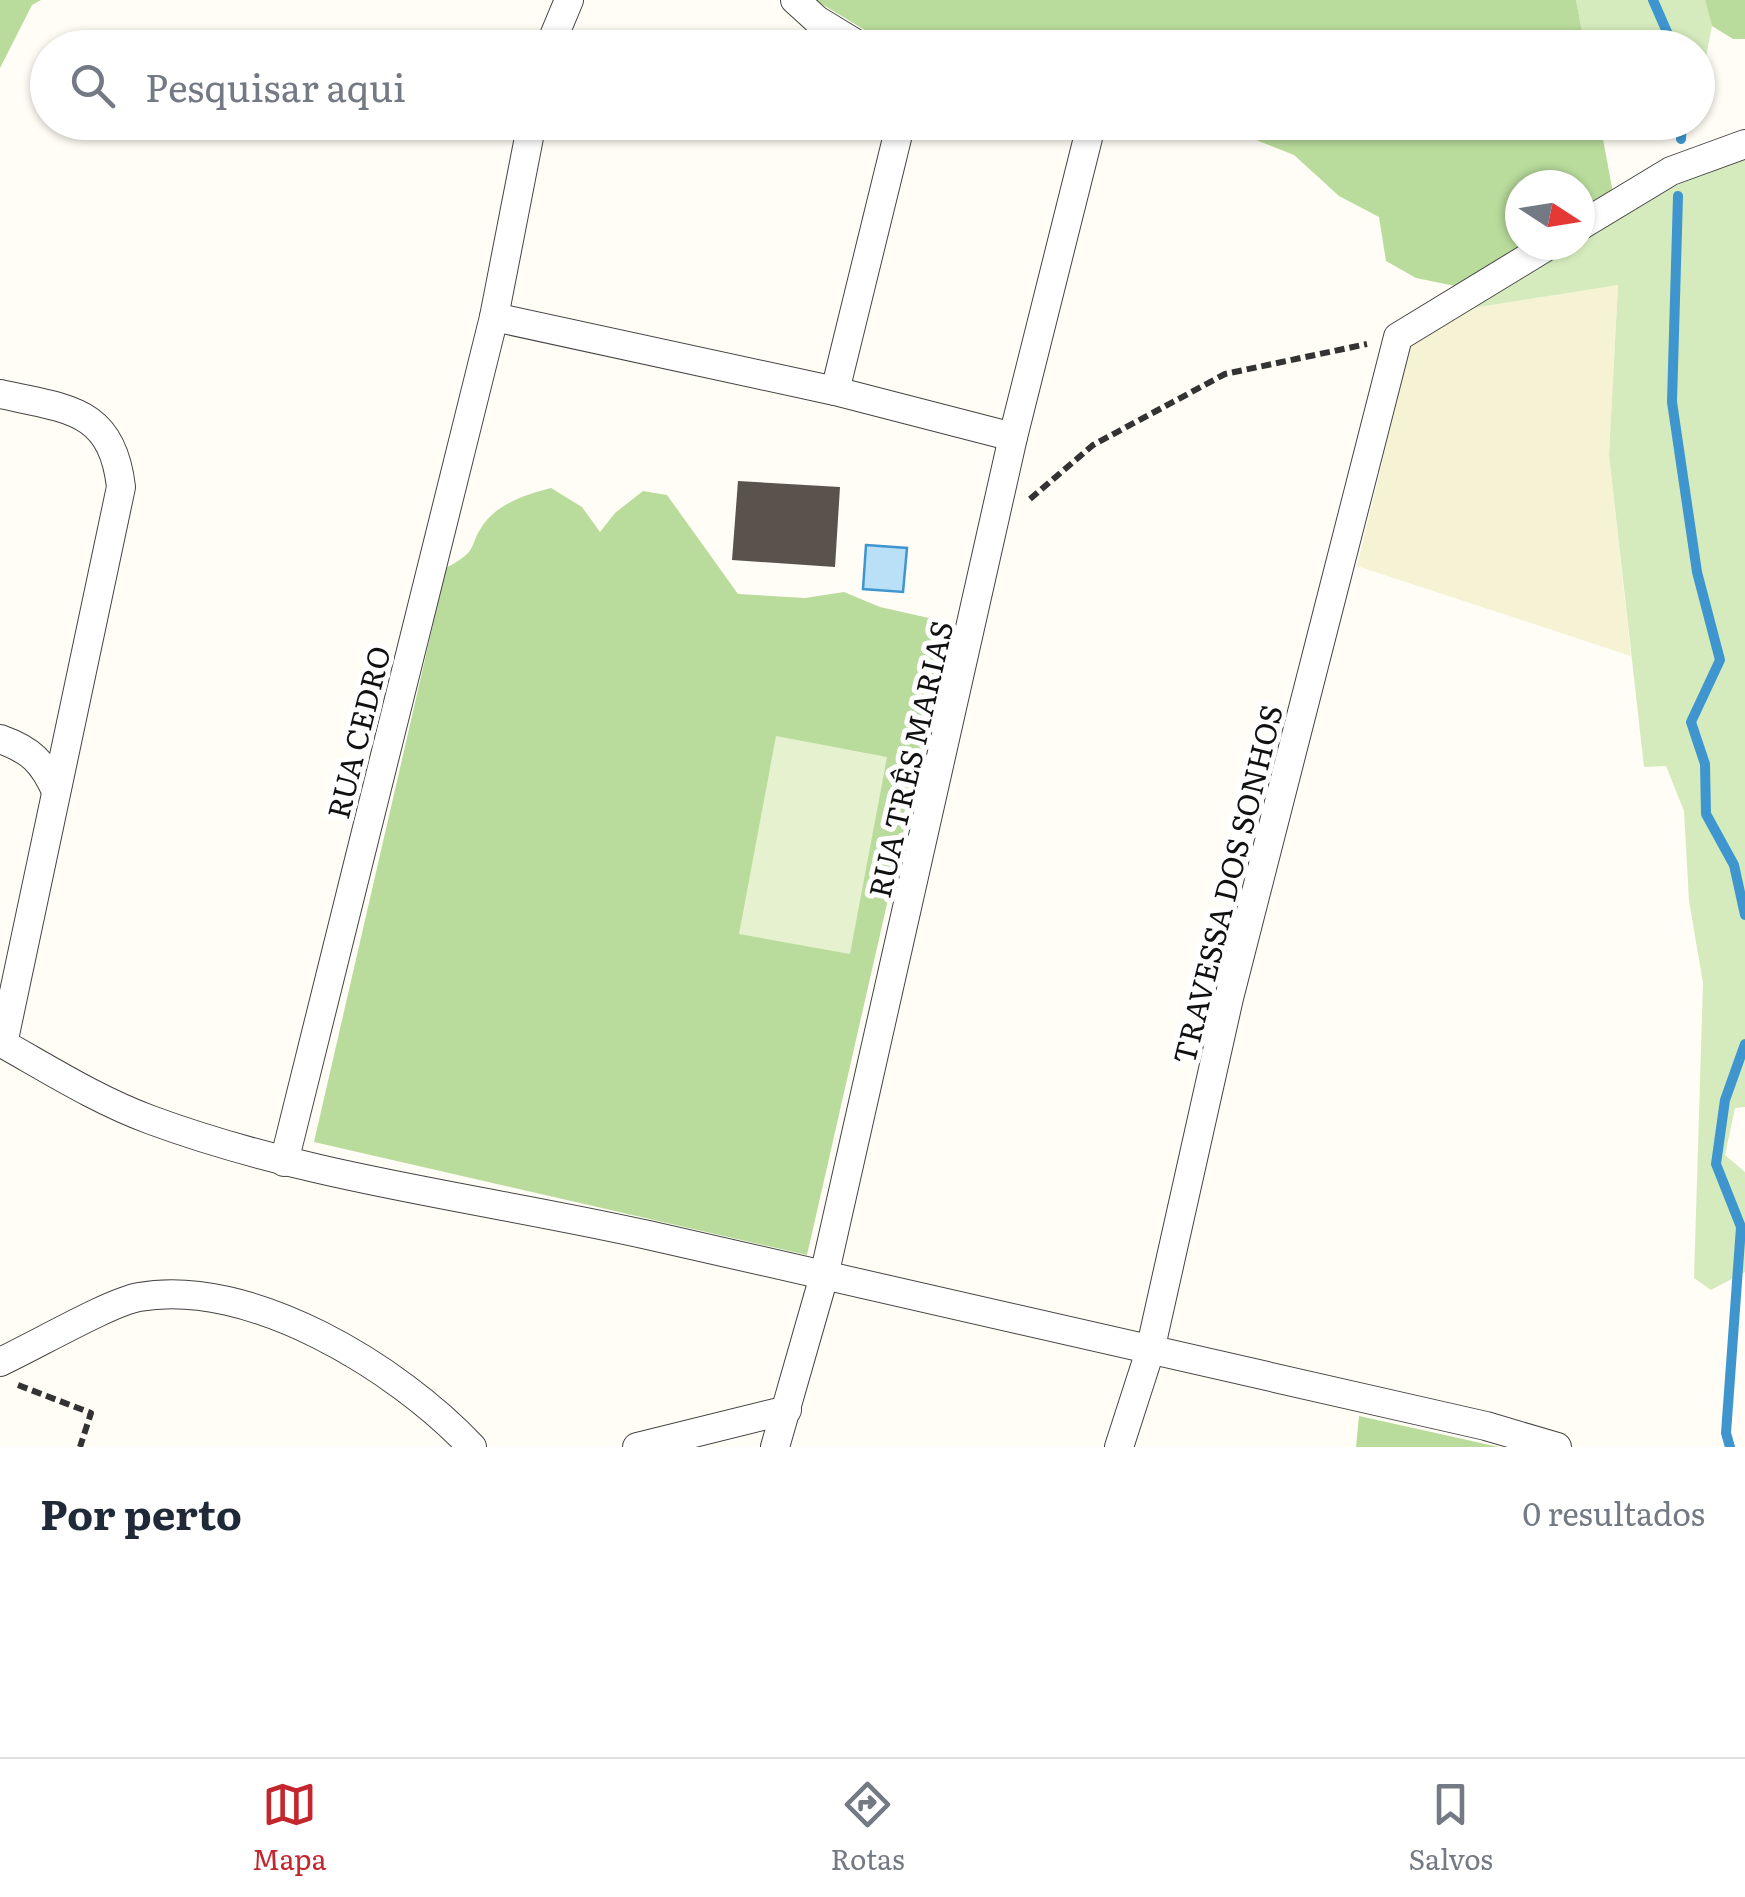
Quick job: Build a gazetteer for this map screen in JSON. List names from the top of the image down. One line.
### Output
{"streets":{"street":["RUA CEDRO","RUA TRÊS MARIAS","TRAVESSA DOS SONHOS"]},"north":"right","page":{"search":"Pesquisar aqui","heading":["Por perto","0 resultados"],"nav":["Mapa","Rotas","Salvos"]}}
